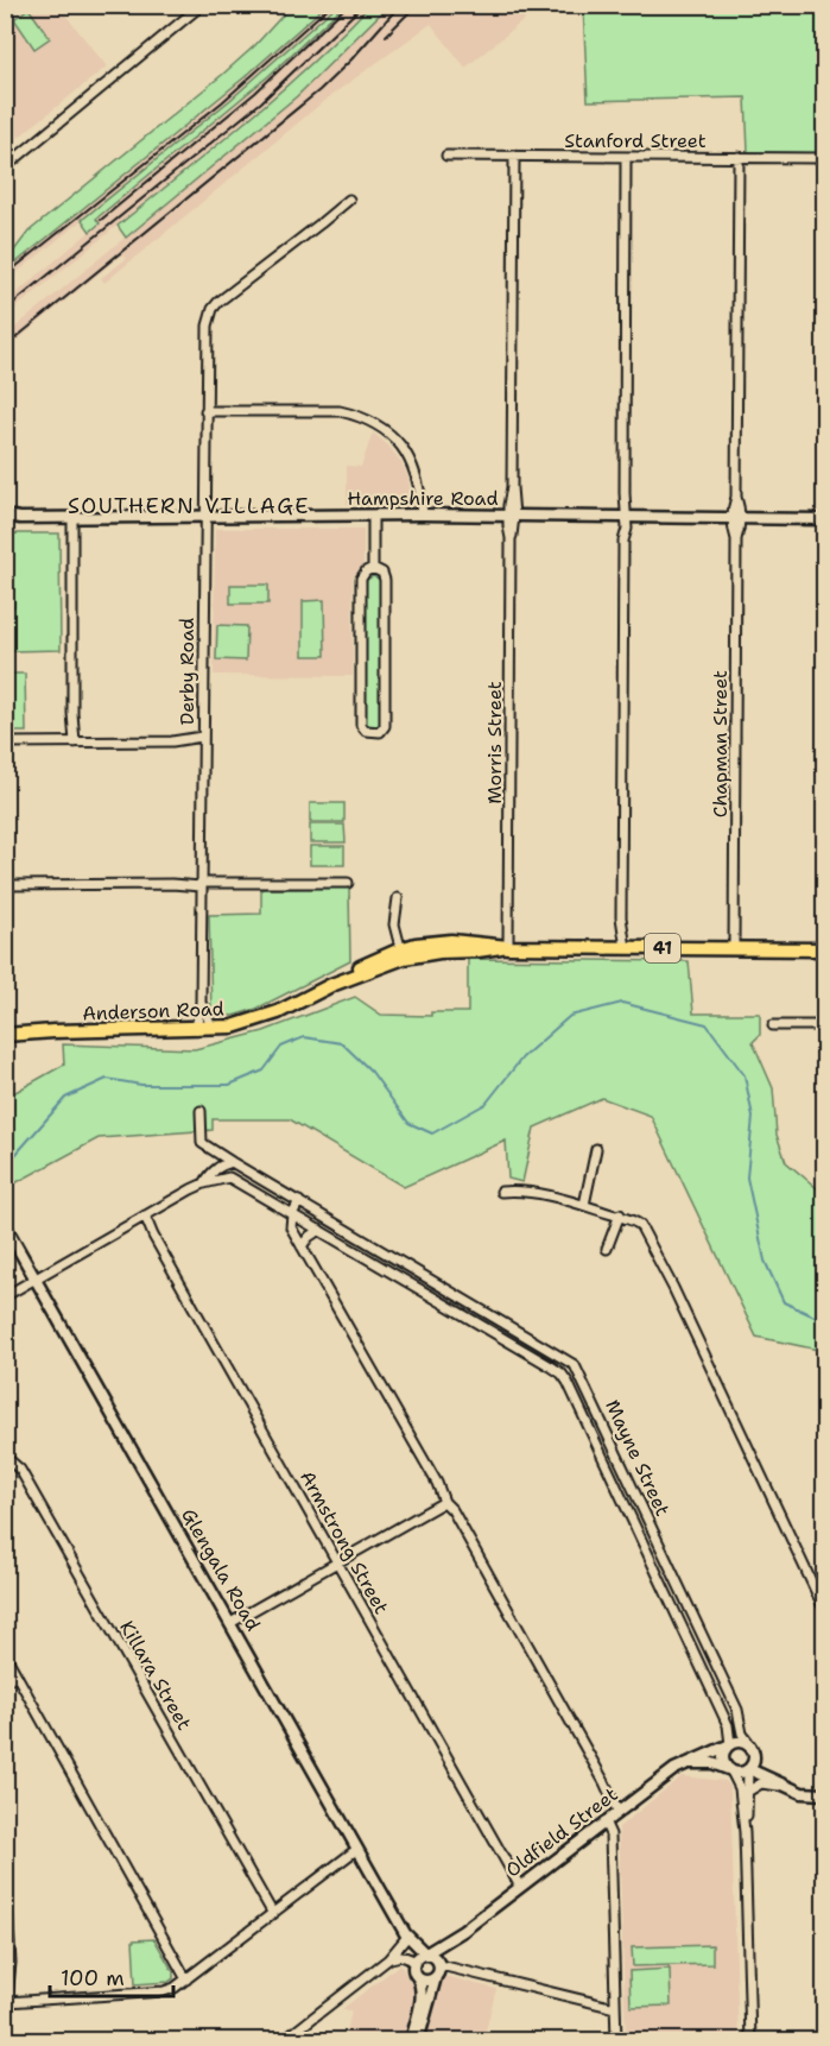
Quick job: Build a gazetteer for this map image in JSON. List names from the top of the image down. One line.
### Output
{"streets":{"main road":["41","Anderson Road"],"street":["Stanford Street","Hampshire Road","Derby Road","Morris Street","Chapman Street","Mayne Street","Armstrong Street","Glengala Road","Killara Street","Oldfield Street"]},"crossings":[["Stanford Street","Morris Street"],["Stanford Street","Chapman Street"],["Hampshire Road","Derby Road"],["Hampshire Road","Morris Street"],["Hampshire Road","Chapman Street"],["Derby Road","Anderson Road"],["Morris Street","Anderson Road"],["Chapman Street","Anderson Road"],["Mayne Street","Oldfield Street"],["Armstrong Street","Oldfield Street"],["Glengala Road","Oldfield Street"]],"districts":["SOUTHERN VILLAGE"],"scale_bar":"100 m"}
